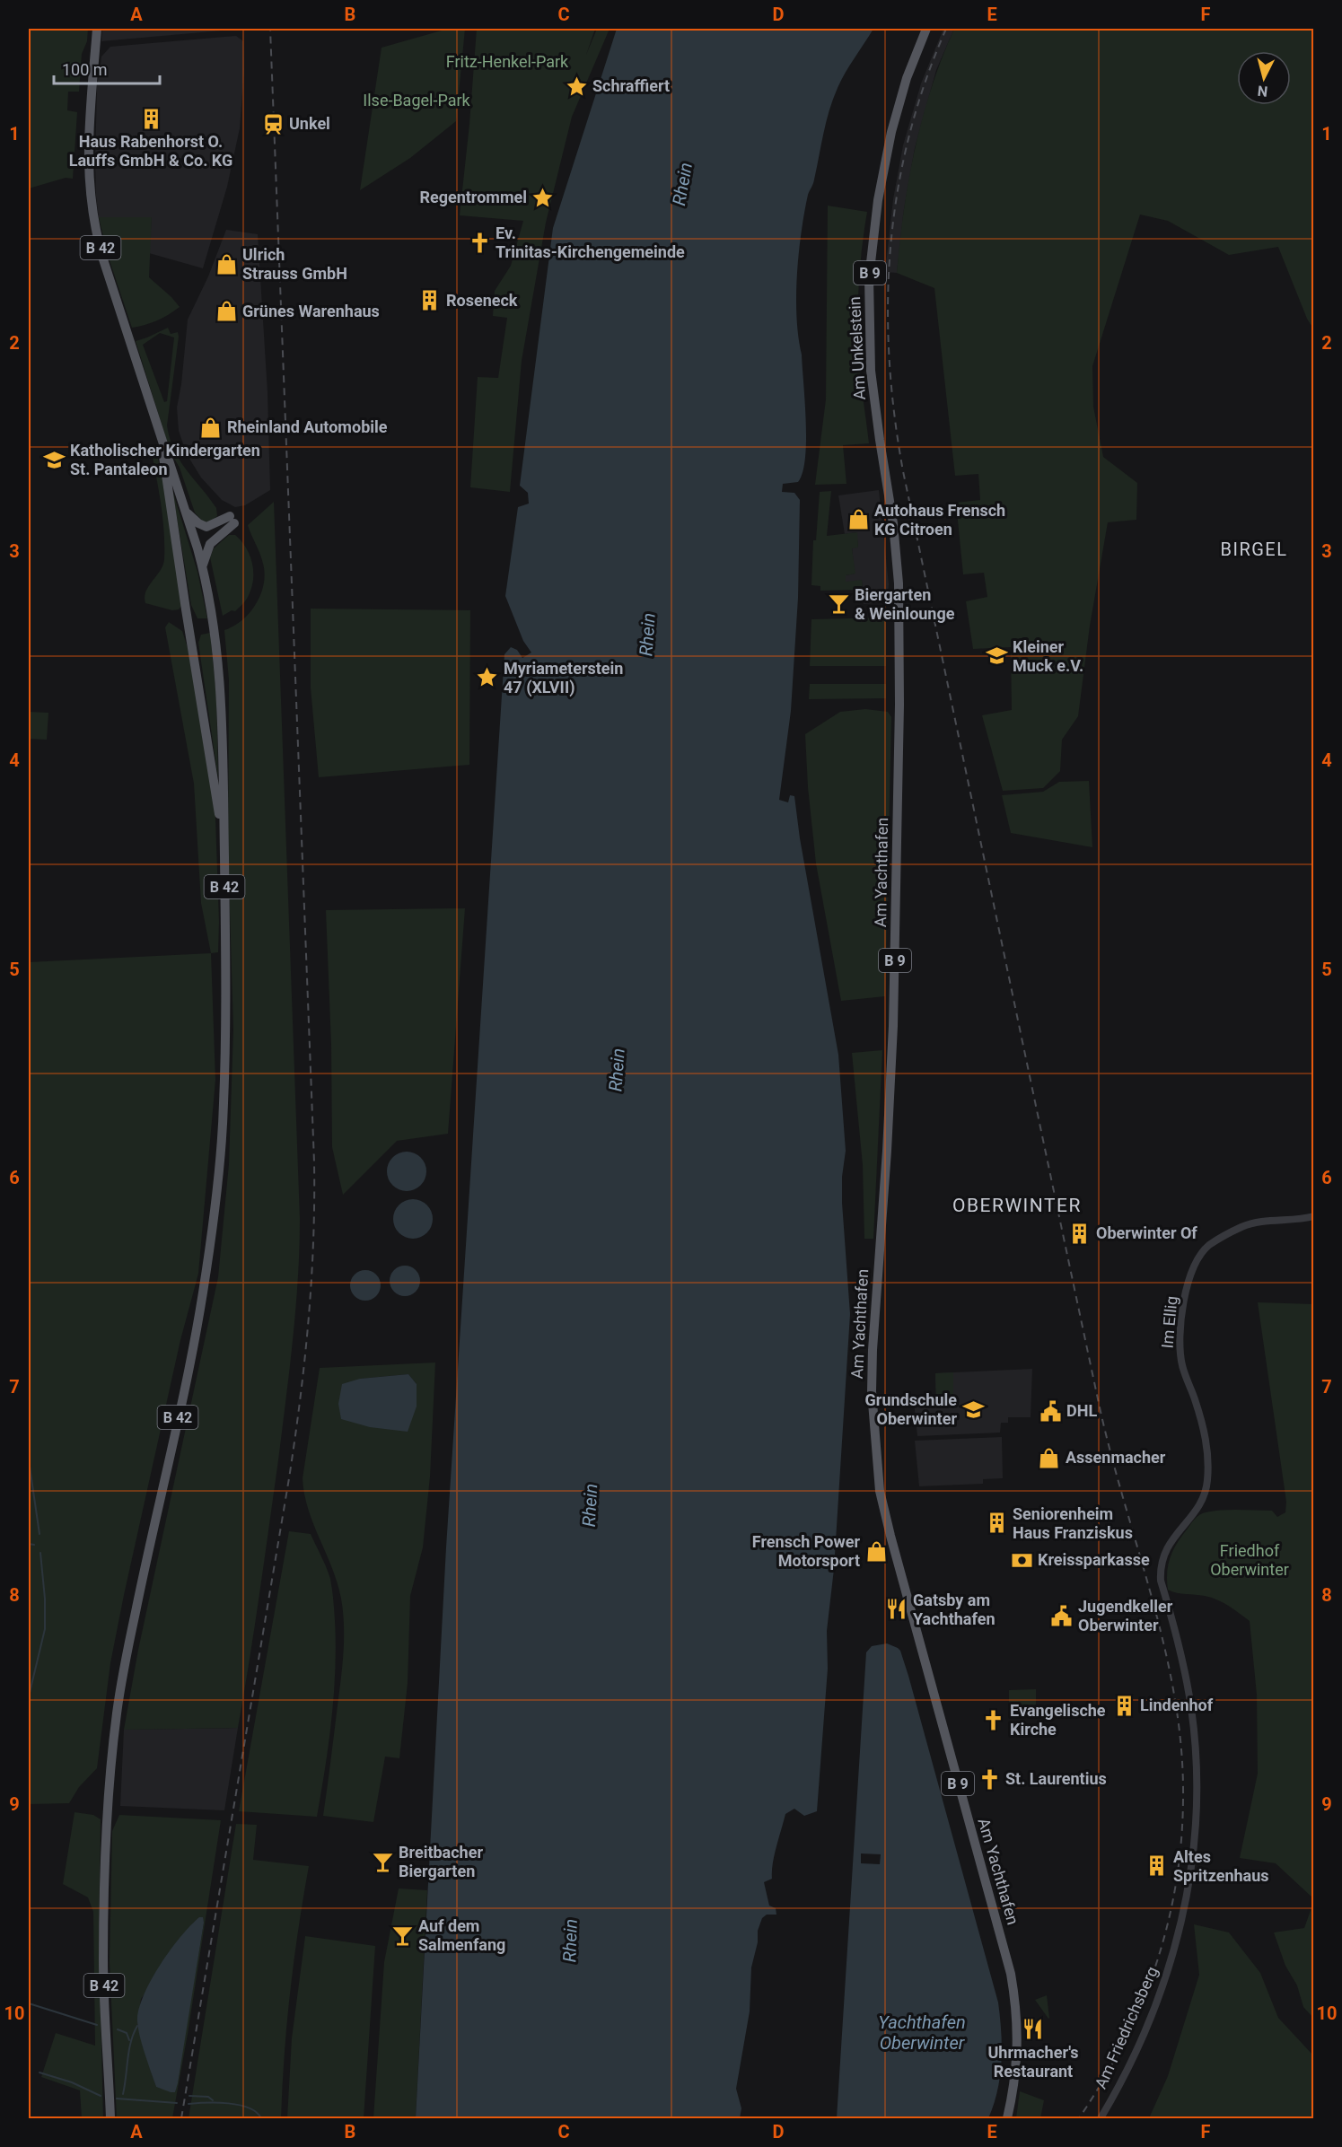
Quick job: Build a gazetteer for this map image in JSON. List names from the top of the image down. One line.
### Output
{"streets":{"main road":["B 42","B 9","Am Unkelstein","Am Yachthafen"],"street":["Im Ellig","Am Friedrichsberg"]},"crossings":[["Am Unkelstein","Am Yachthafen"],["Im Ellig","Am Friedrichsberg"]],"districts":["BIRGEL","OBERWINTER"],"water":["Rhein","Yachthafen Oberwinter"],"parks":["Fritz-Henkel-Park","Ilse-Bagel-Park","Friedhof Oberwinter"],"places":{"place":["Schraffiert","Regentrommel","Myriameterstein 47 (XLVII)"],"building":["Haus Rabenhorst O. Lauffs GmbH & Co. KG","Roseneck","Oberwinter Of","Seniorenheim Haus Franziskus","Lindenhof","Altes Spritzenhaus"],"station":["Unkel"],"church":["Ev. Trinitas-Kirchengemeinde","Evangelische Kirche","St. Laurentius"],"shop":["Ulrich Strauss GmbH","Grünes Warenhaus","Rheinland Automobile","Autohaus Frensch KG Citroen","Assenmacher","Frensch Power Motorsport"],"school or university":["Katholischer Kindergarten St. Pantaleon","Kleiner Muck e.V.","Grundschule Oberwinter"],"bar":["Biergarten & Weinlounge","Breitbacher Biergarten","Auf dem Salmenfang"],"public building":["DHL","Jugendkeller Oberwinter"],"bank":["Kreissparkasse"],"restaurant":["Gatsby am Yachthafen","Uhrmacher's Restaurant"]},"scale_bar":"100 m","north":"bottom","grid":{"columns":["A","B","C","D","E","F"],"rows":["1","2","3","4","5","6","7","8","9","10"]}}
